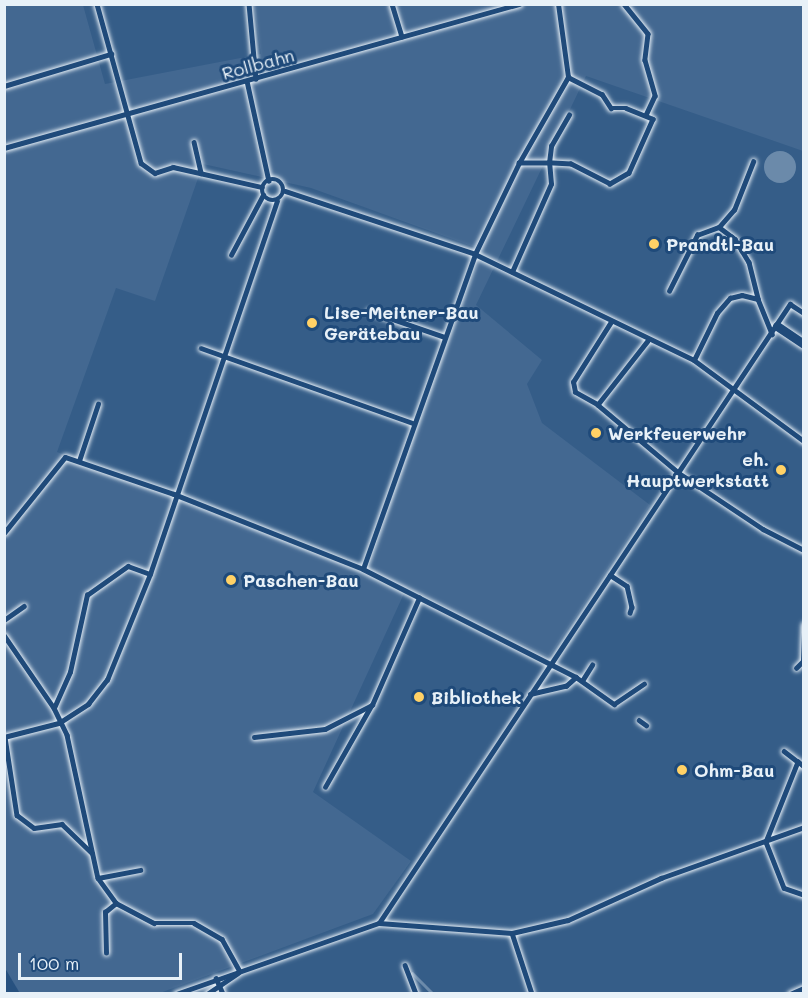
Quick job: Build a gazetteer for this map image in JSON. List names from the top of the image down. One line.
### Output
{"streets":{"lane":["Rollbahn"]},"places":["Prandtl-Bau","Lise-Meitner-Bau Gerätebau","Werkfeuerwehr","eh. Hauptwerkstatt","Paschen-Bau","Bibliothek","Ohm-Bau"],"scale_bar":"100 m"}
